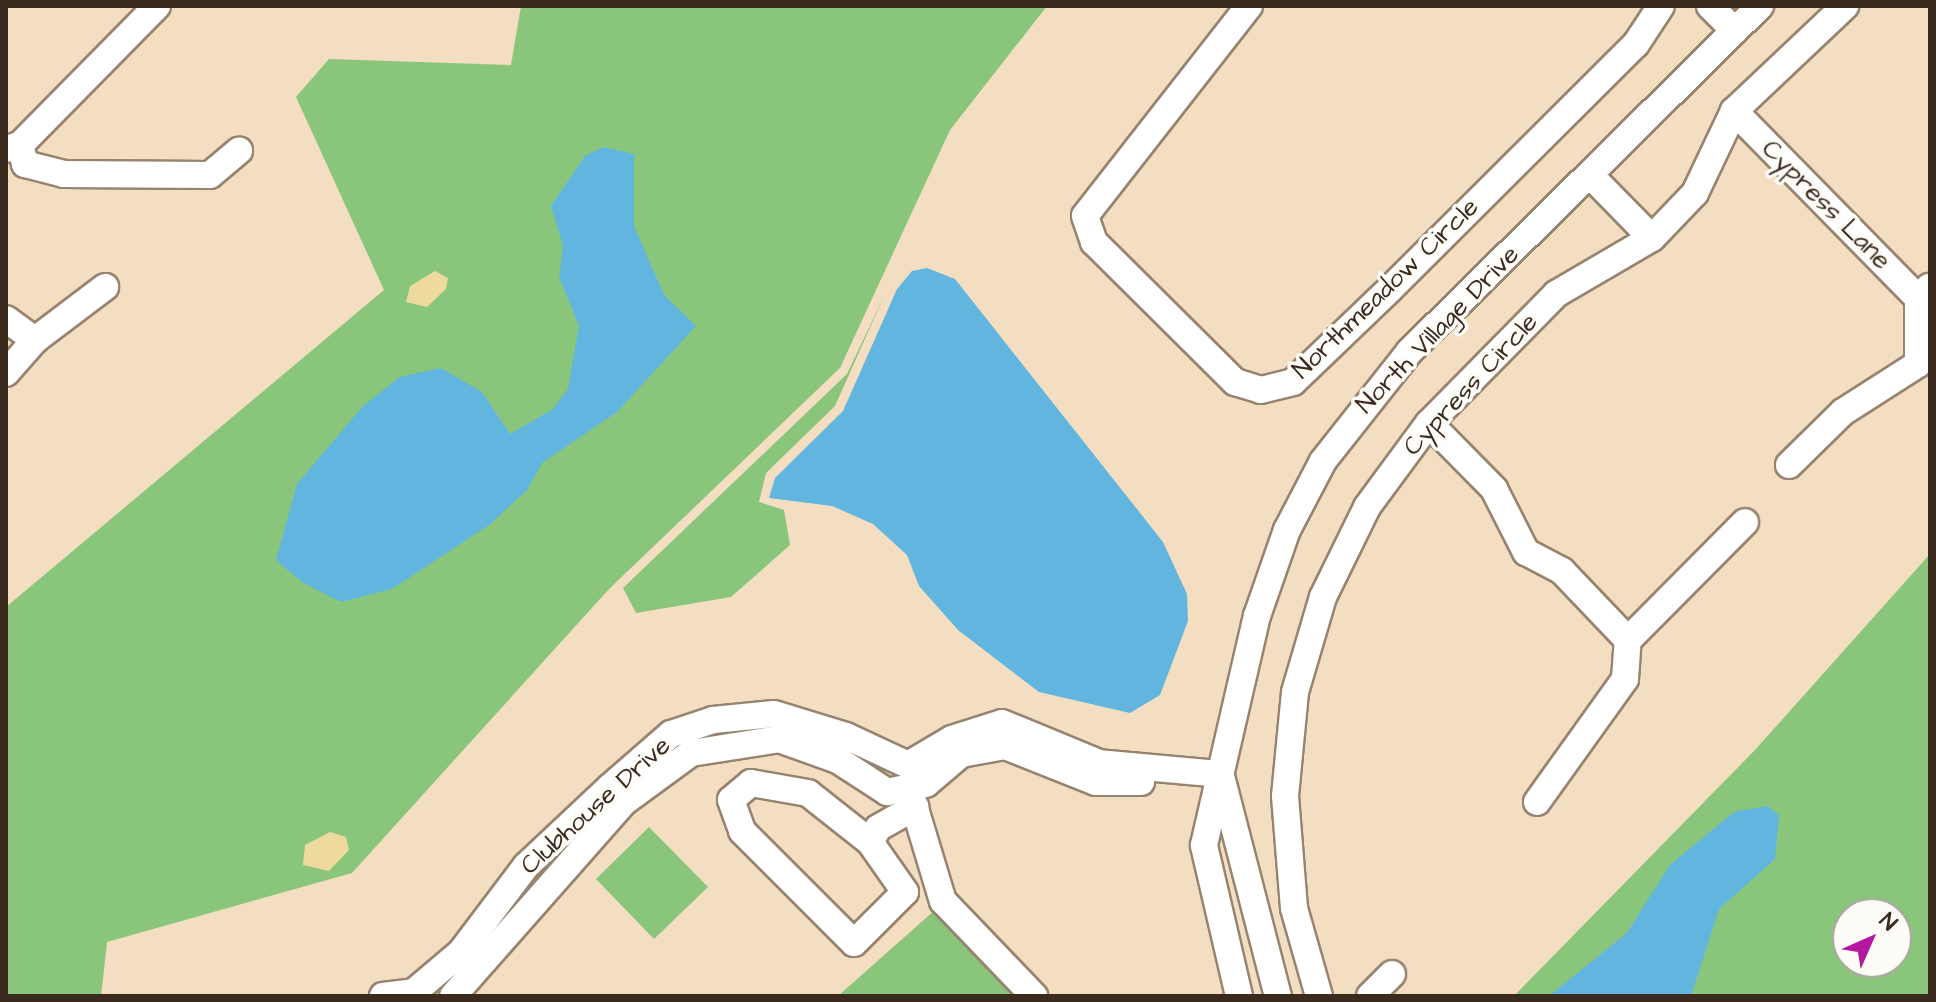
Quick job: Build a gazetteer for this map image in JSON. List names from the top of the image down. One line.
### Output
{"streets":{"street":["Cypress Lane","Northmeadow Circle","North Village Drive","Cypress Circle","Clubhouse Drive"]},"crossings":[["Cypress Lane","Cypress Circle"]],"north":"top right"}
